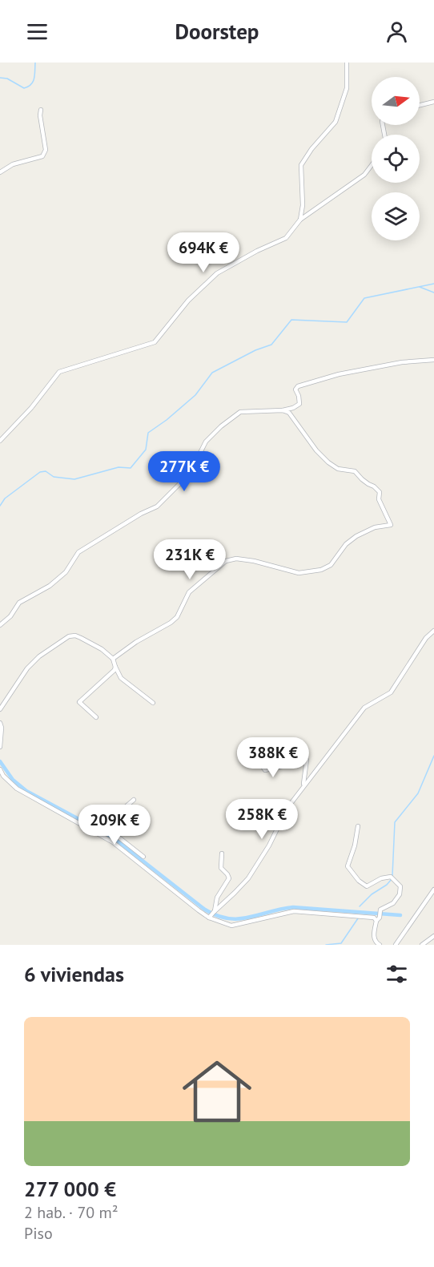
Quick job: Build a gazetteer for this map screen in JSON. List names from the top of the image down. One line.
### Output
{"north":"right","page":{"header":"Doorstep","price":["694K €","277K €","231K €","388K €","258K €","209K €"],"heading":"6 viviendas","list":[{"name":"277 000 €","note":"2 hab. · 70 m² · Piso"}]}}
